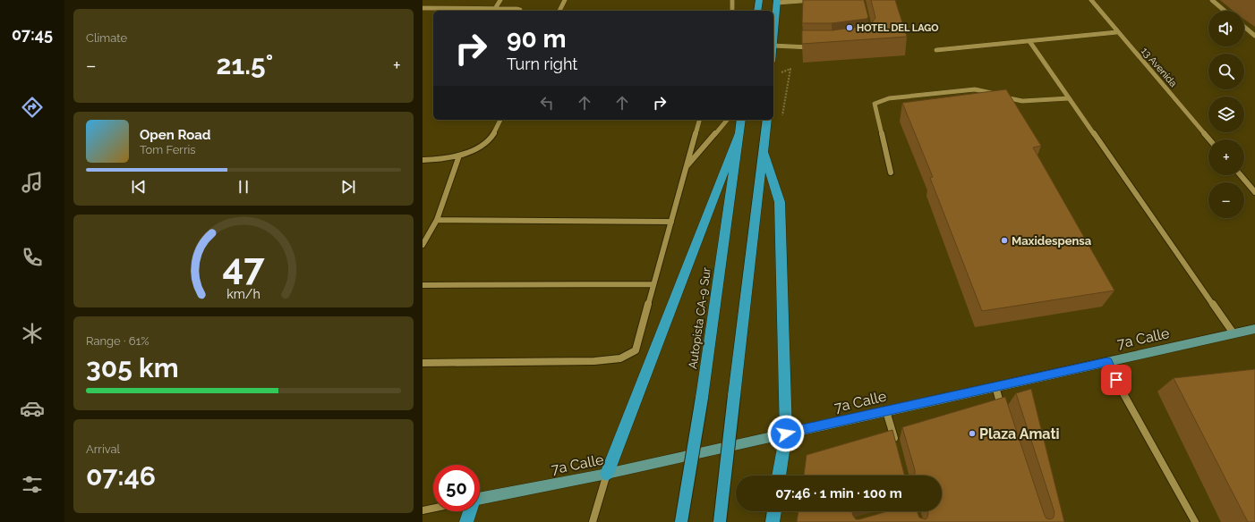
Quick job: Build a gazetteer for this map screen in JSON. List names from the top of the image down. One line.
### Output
{"streets":{"highway":["Autopista CA-9 Sur"],"main road":["7a Calle"],"street":["13 Avenida"]},"places":["HOTEL DEL LAGO","Maxidespensa","Plaza Amati"],"page":{"tabs":"07:45","tile":["Climate",["Range · 61%","305 km"],["Arrival","07:46"]],"map_buttons":["+","−"],"turn":["90 m","Turn right"],"heat":["−","21.5°","+"],"song":["Open Road","Tom Ferris"],"limit":"50","trip":"07:46 · 1 min · 100 m","gauge":["47","km/h"]}}
